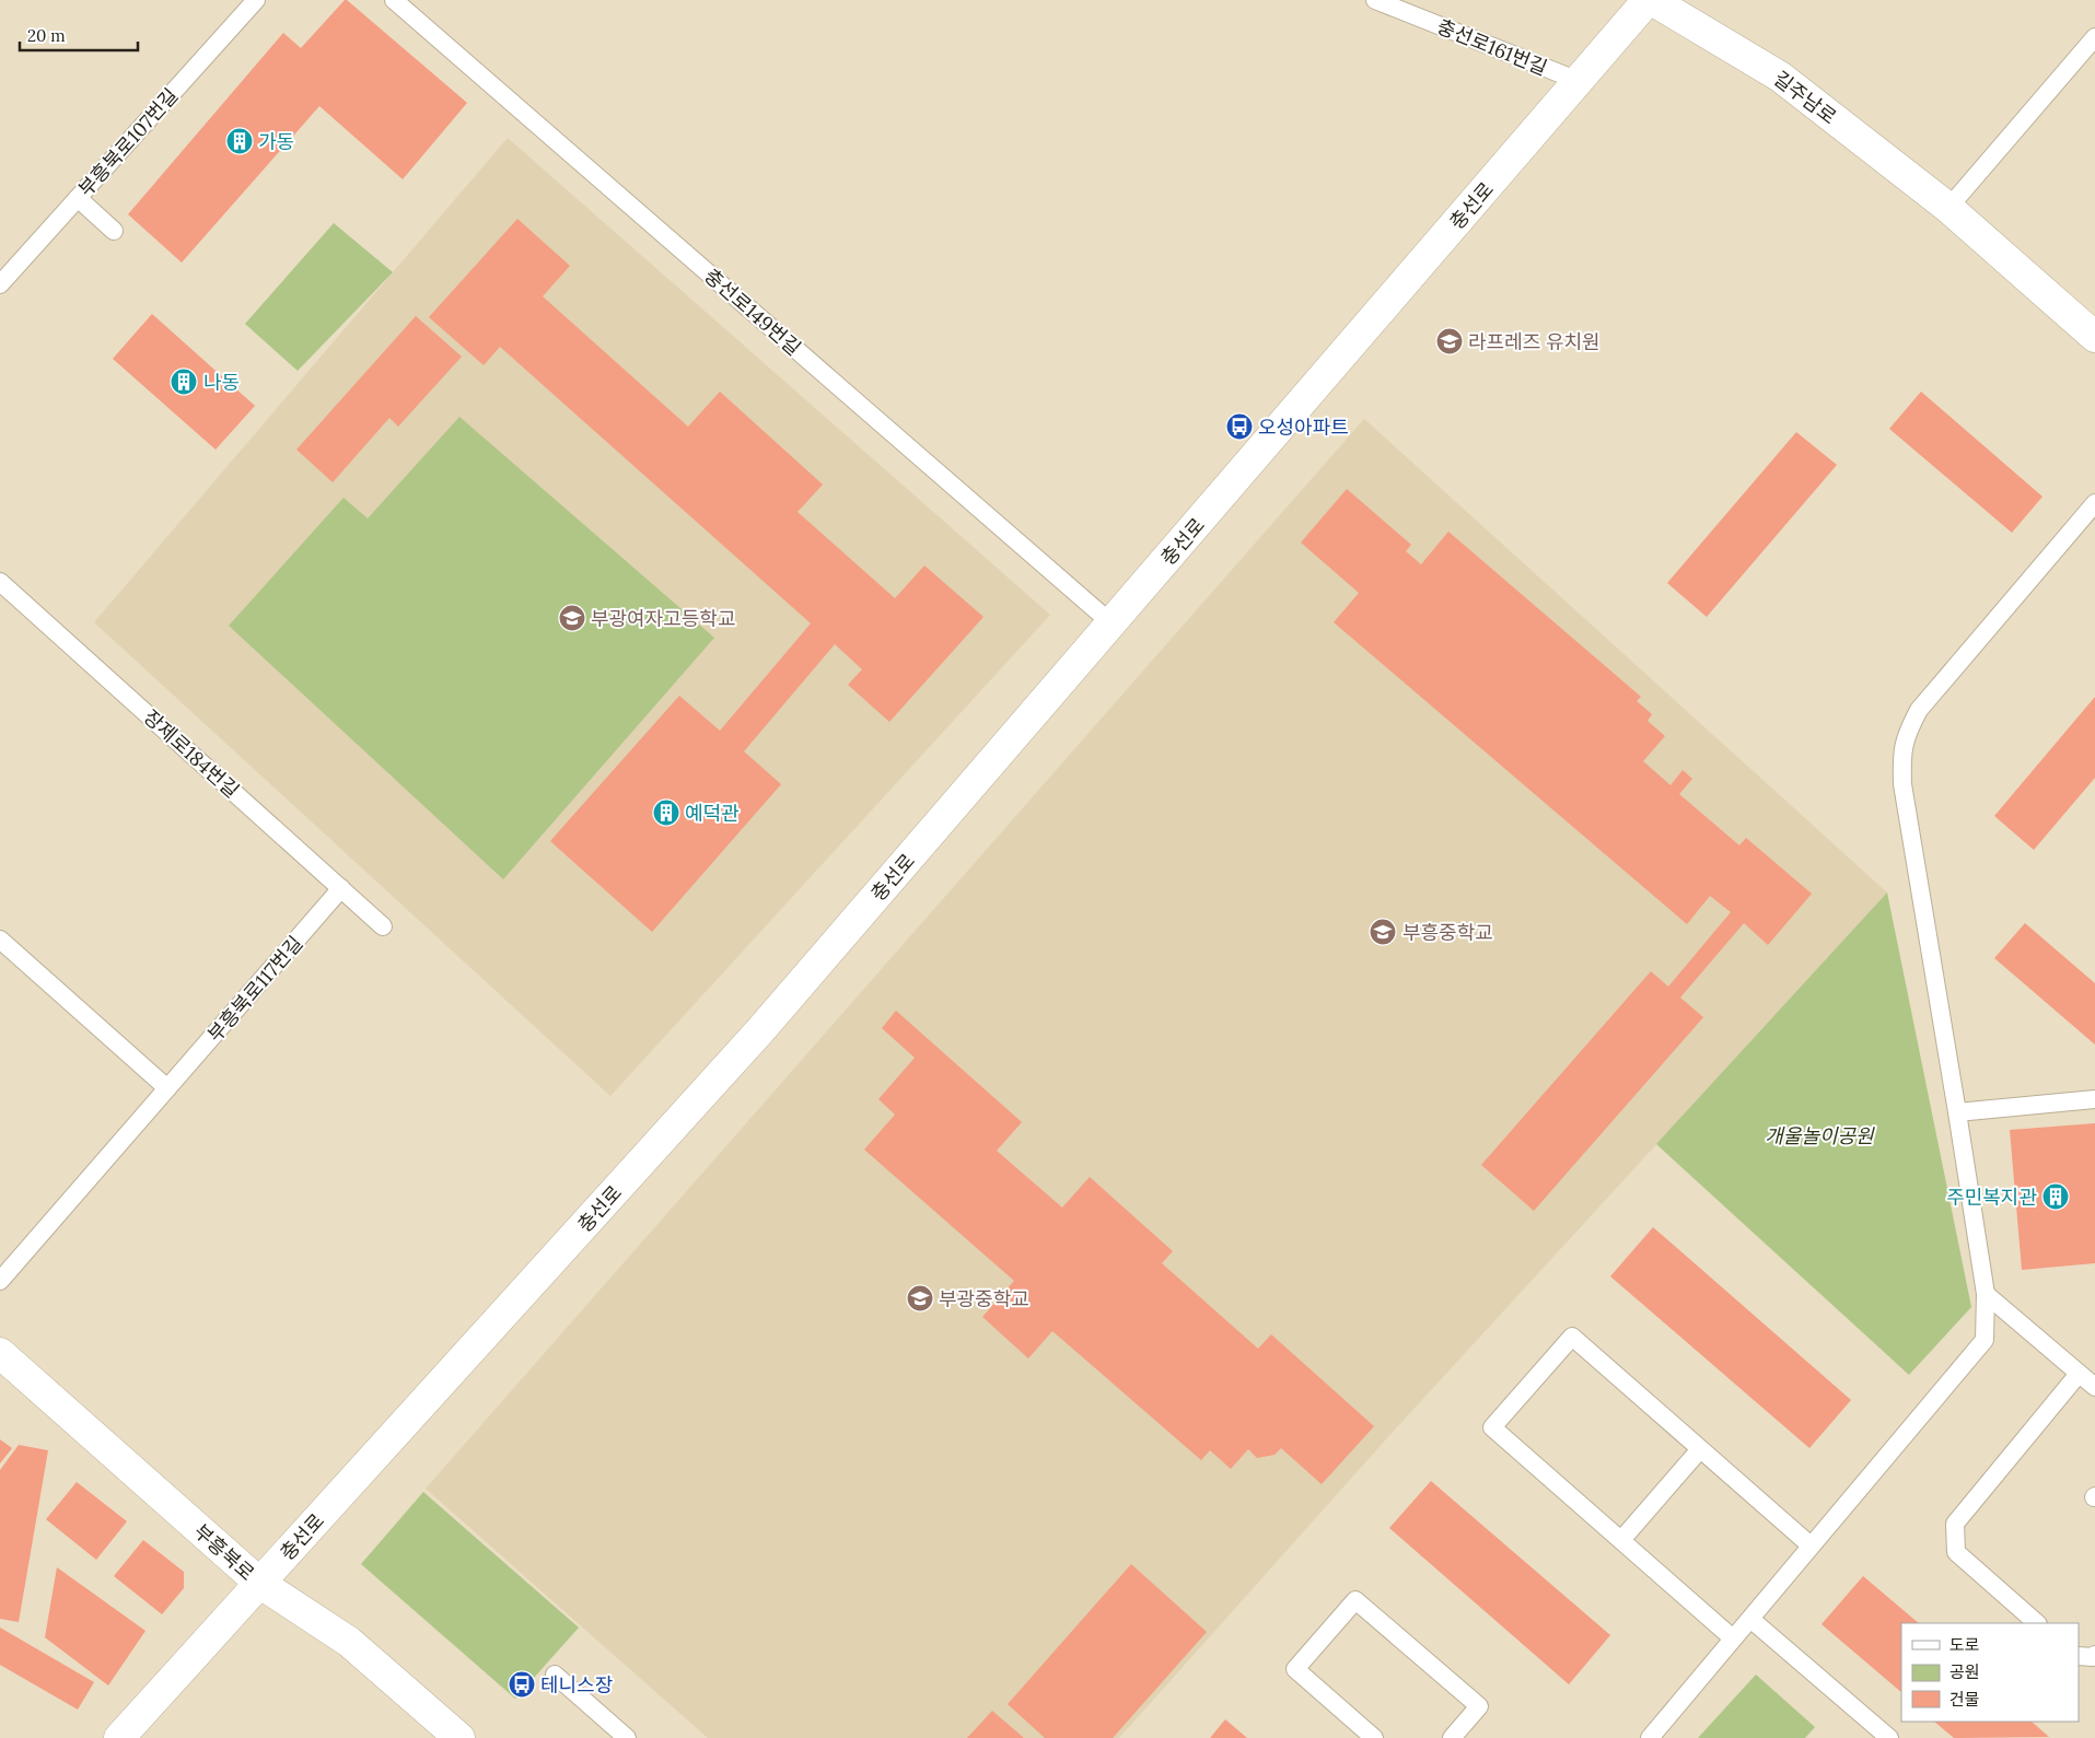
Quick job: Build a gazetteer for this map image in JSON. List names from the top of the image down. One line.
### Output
{"streets":{"street":["길주남로","충선로","부흥북로"],"lane":["충선로161번길","부흥북로107번길","충선로149번길","장제로184번길","부흥북로117번길"]},"crossings":[["충선로161번길","충선로"],["충선로","충선로149번길"],["충선로","부흥북로"],["장제로184번길","부흥북로117번길"]],"parks":["개울놀이공원"],"places":{"building":["가동","나동","예덕관","주민복지관"],"school or university":["라프레즈 유치원","부광여자고등학교","부흥중학교","부광중학교"],"bus stop":["오성아파트","테니스장"]},"legend":["도로","공원","건물"],"scale_bar":"20 m"}
